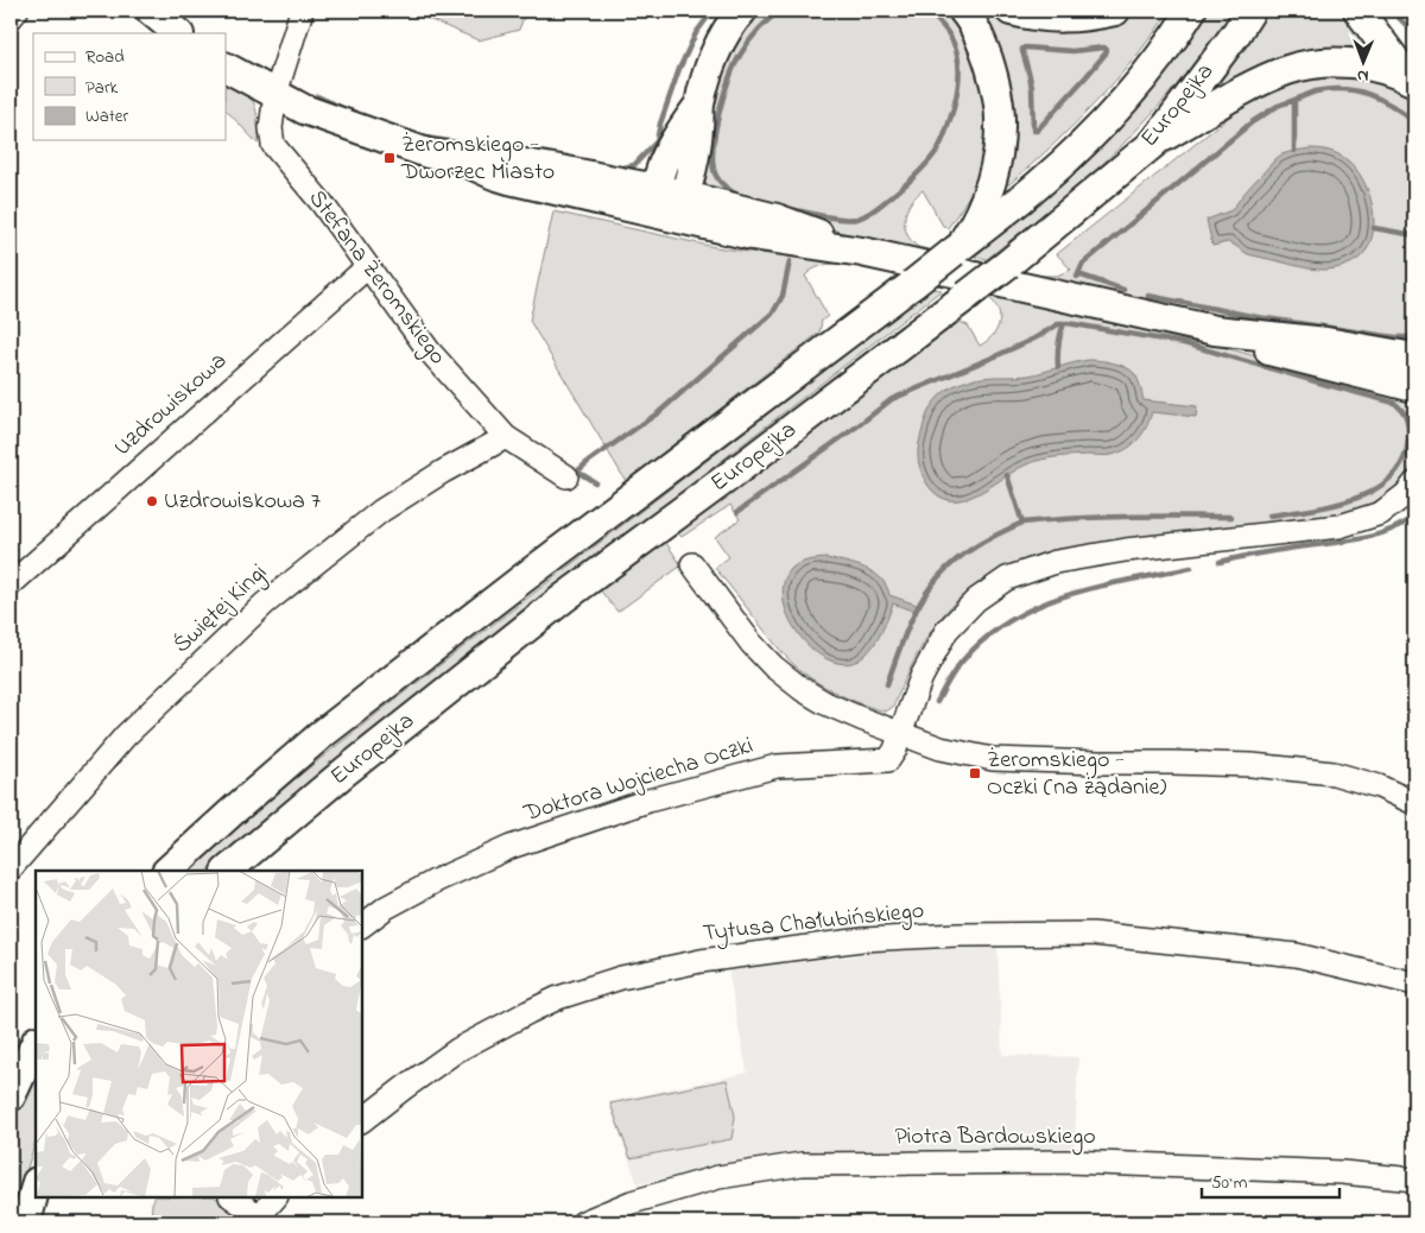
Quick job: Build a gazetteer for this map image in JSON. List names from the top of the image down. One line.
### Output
{"streets":{"main road":["Europejka"],"street":["Stefana Żeromskiego","Uzdrowiskowa","Świętej Kingi","Doktora Wojciecha Oczki","Tytusa Chałubińskiego","Piotra Bardowskiego"]},"crossings":[["Stefana Żeromskiego","Uzdrowiskowa"],["Stefana Żeromskiego","Świętej Kingi"]],"places":{"transit":["Żeromskiego - Dworzec Miasto","Żeromskiego - Oczki (na żądanie)"],"other":["Uzdrowiskowa 7"]},"legend":["Road","Park","Water"],"scale_bar":"50 m","north":"bottom"}
